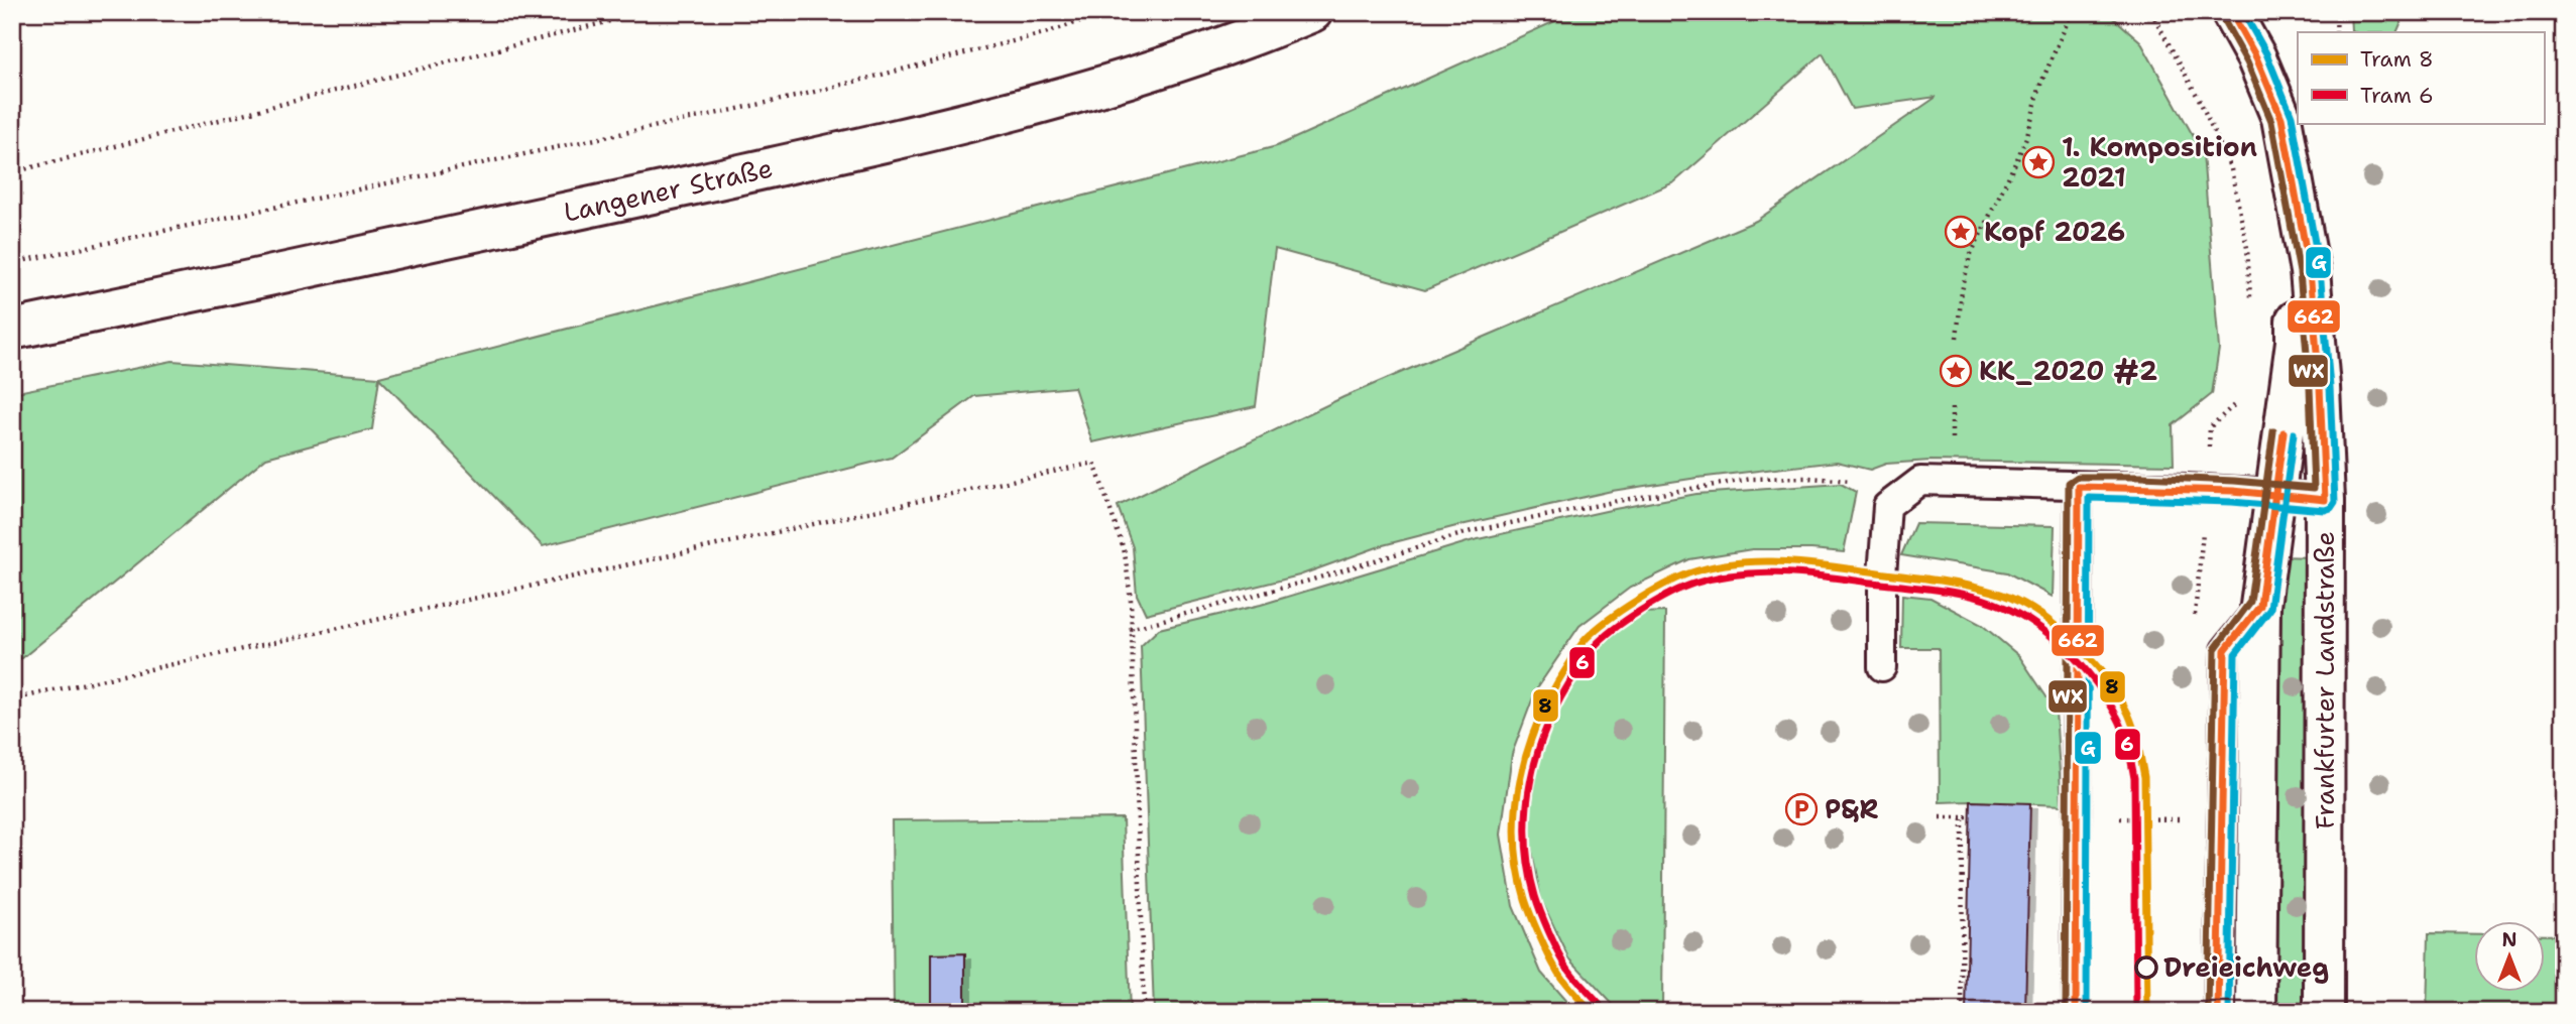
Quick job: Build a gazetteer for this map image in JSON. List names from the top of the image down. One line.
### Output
{"streets":{"street":["Langener Straße","Frankfurter Landstraße"]},"places":{"place":["1. Komposition 2021","Kopf 2026","KK_2020 #2"],"parking":["P&R"],"other":["Dreieichweg"]},"lines":["transit line 662","transit line G","transit line WX","tram line 8","tram line 6"],"legend":["Tram 8","Tram 6"],"north":"top"}
